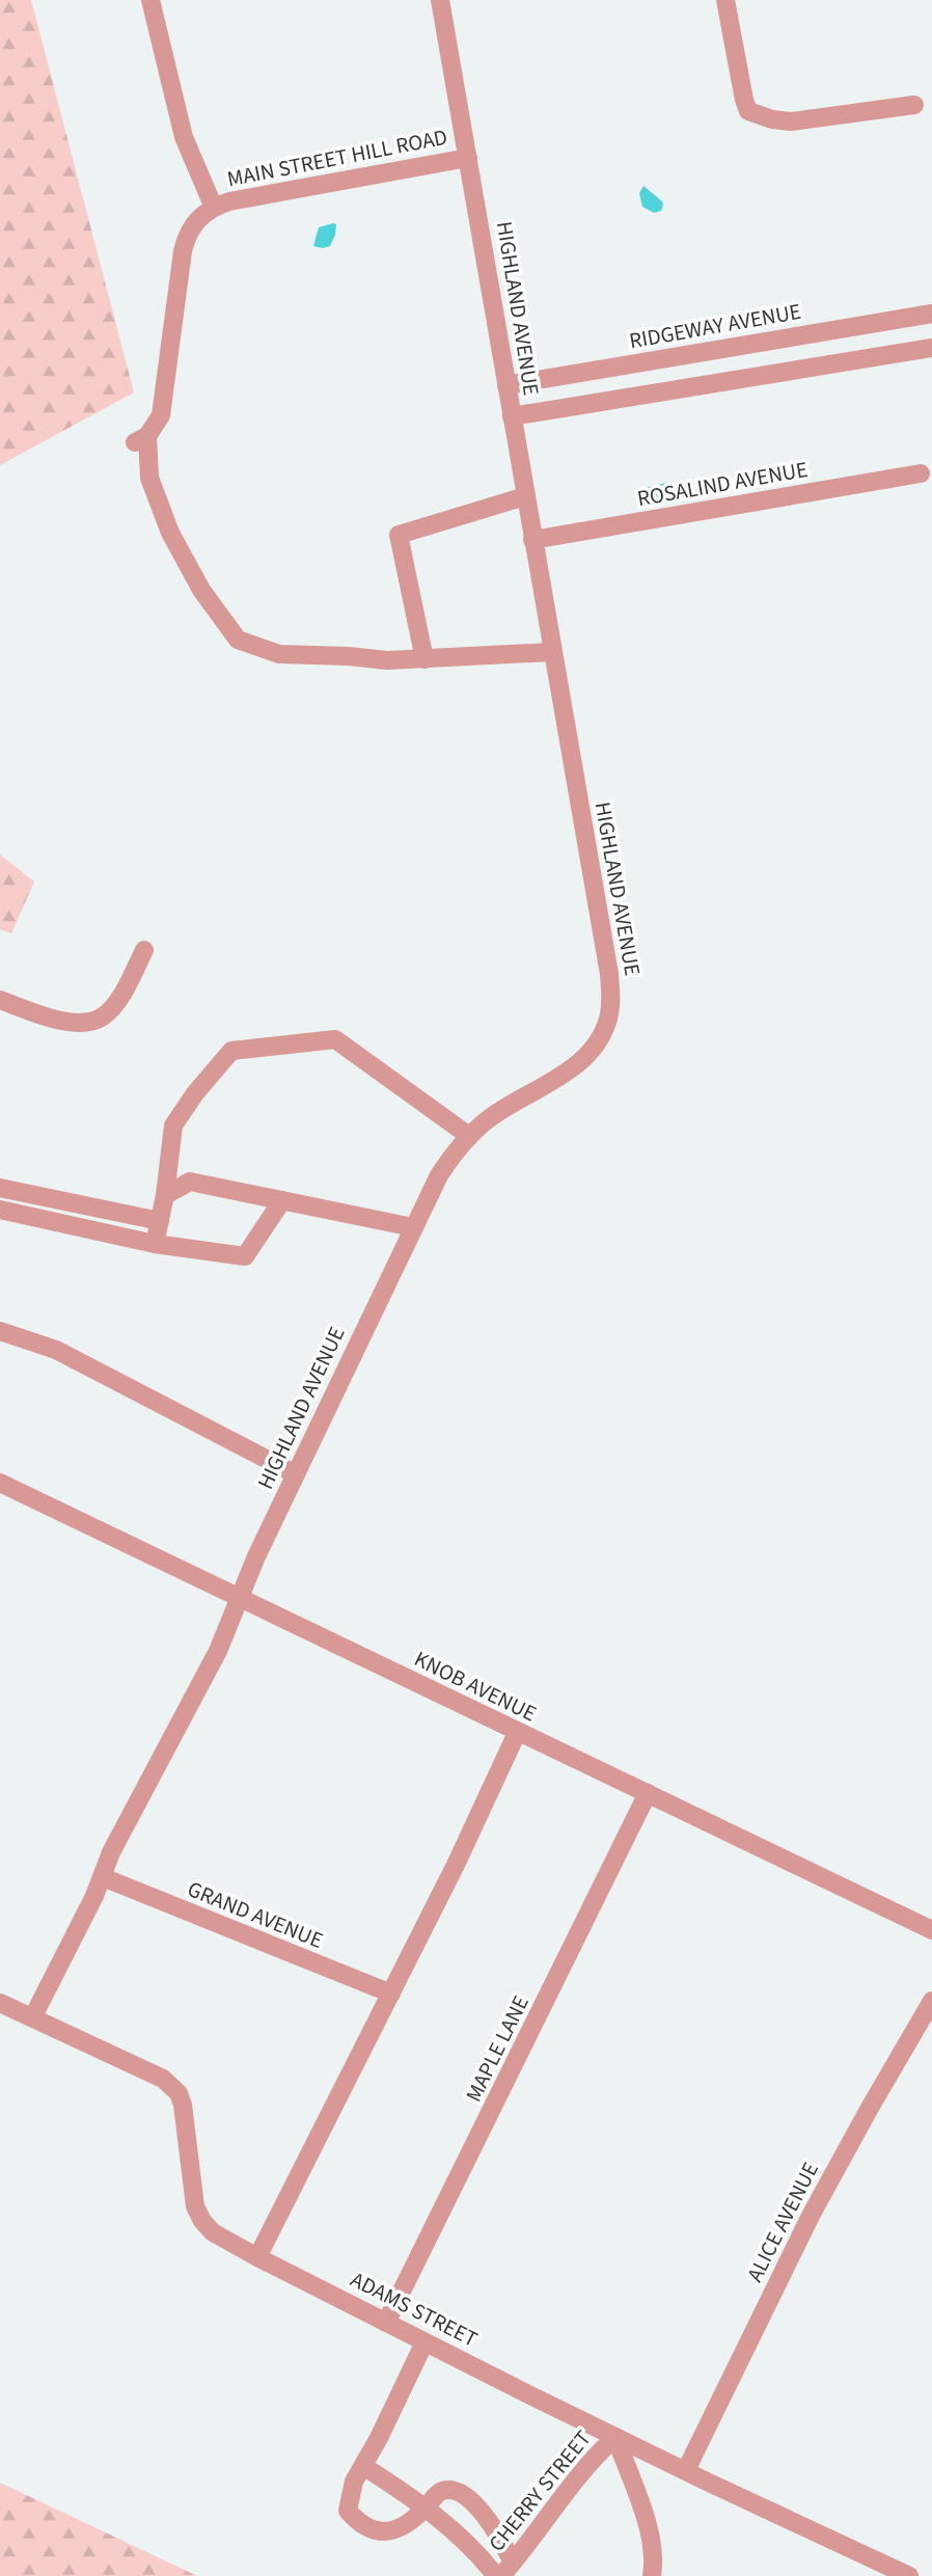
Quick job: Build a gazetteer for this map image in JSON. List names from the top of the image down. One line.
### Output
{"streets":{"street":["MAIN STREET HILL ROAD","HIGHLAND AVENUE","RIDGEWAY AVENUE","ROSALIND AVENUE","KNOB AVENUE","GRAND AVENUE","MAPLE LANE","ALICE AVENUE","ADAMS STREET","CHERRY STREET"]},"crossings":[["MAIN STREET HILL ROAD","HIGHLAND AVENUE"],["HIGHLAND AVENUE","RIDGEWAY AVENUE"],["HIGHLAND AVENUE","ROSALIND AVENUE"],["HIGHLAND AVENUE","KNOB AVENUE"],["HIGHLAND AVENUE","GRAND AVENUE"],["HIGHLAND AVENUE","ADAMS STREET"],["KNOB AVENUE","MAPLE LANE"],["MAPLE LANE","ADAMS STREET"],["ALICE AVENUE","ADAMS STREET"],["ADAMS STREET","CHERRY STREET"]]}
